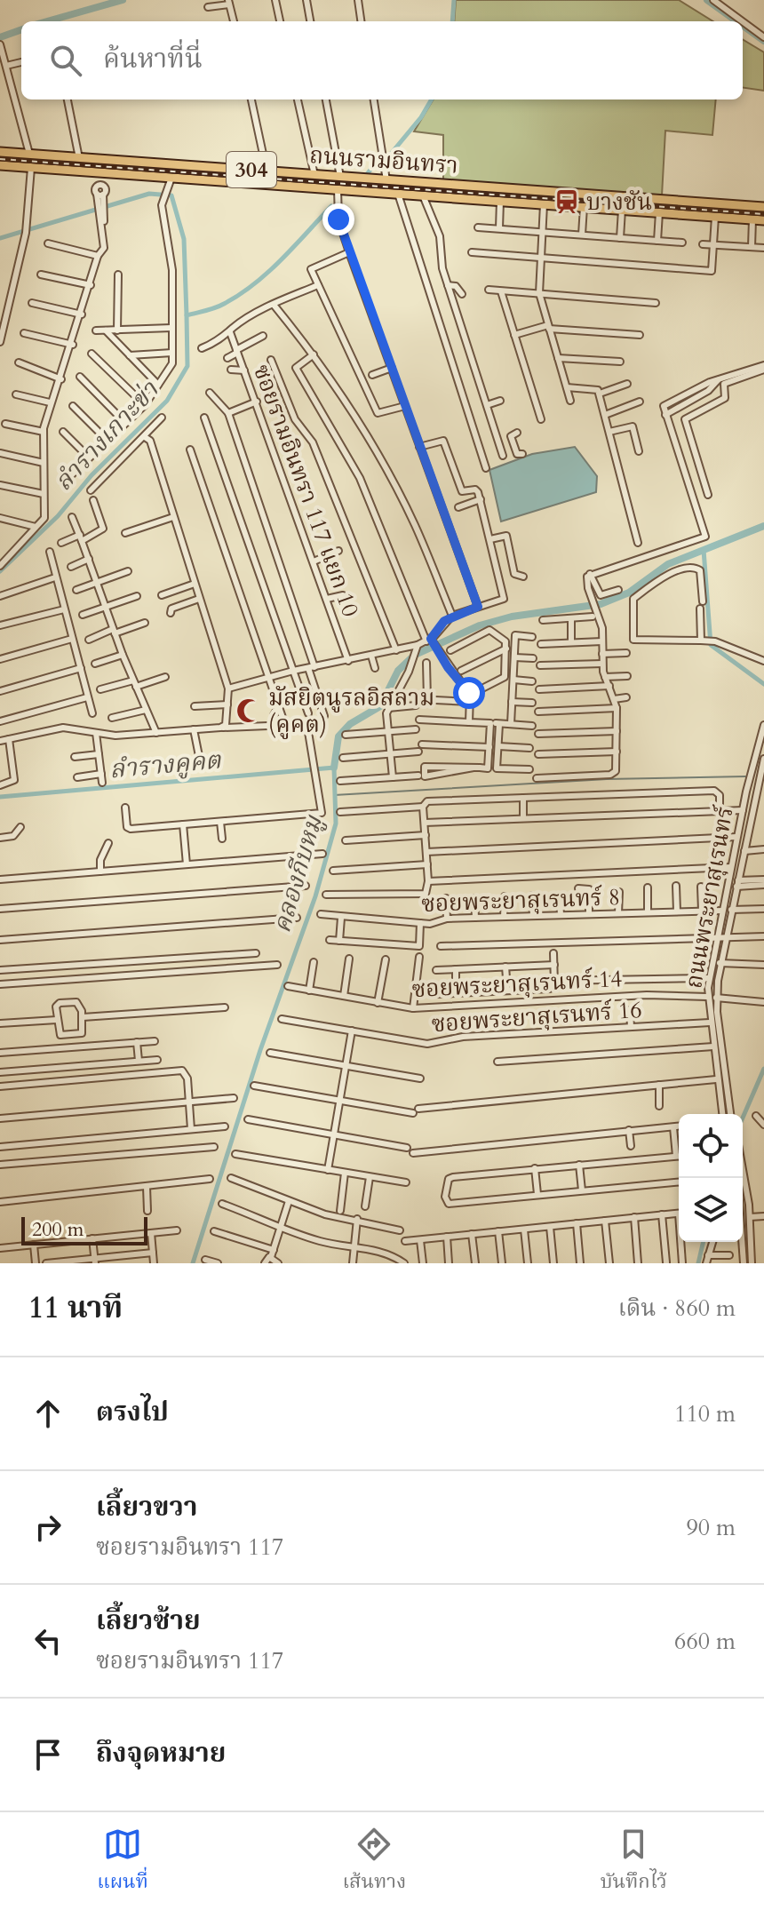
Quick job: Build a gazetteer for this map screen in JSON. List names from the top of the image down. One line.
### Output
{"streets":{"highway":["ถนนรามอินทรา","304"],"street":["ซอยรามอินทรา 117 แยก 10","ถนนพระยาสุเรนทร์","ซอยพระยาสุเรนทร์ 8","ซอยพระยาสุเรนทร์ 14","ซอยพระยาสุเรนทร์ 16"]},"crossings":[["ถนนพระยาสุเรนทร์","ซอยพระยาสุเรนทร์ 8"],["ถนนพระยาสุเรนทร์","ซอยพระยาสุเรนทร์ 14"],["ถนนพระยาสุเรนทร์","ซอยพระยาสุเรนทร์ 16"]],"water":["ลำรางเกาะข่า","ลำรางคูคต","คลองกีบหมู"],"places":{"station":["บางชัน"],"mosque":["มัสยิตนูรลอิสลาม (คูคต)"]},"scale_bar":"200 m","page":{"search":"ค้นหาที่นี่","scale":"200 m","heading":["11 นาที","เดิน · 860 m"],"list":[["ตรงไป","110 m"],["เลี้ยวขวา","ซอยรามอินทรา 117","90 m"],["เลี้ยวซ้าย","ซอยรามอินทรา 117","660 m"],"ถึงจุดหมาย"],"nav":["แผนที่","เส้นทาง","บันทึกไว้"]}}
